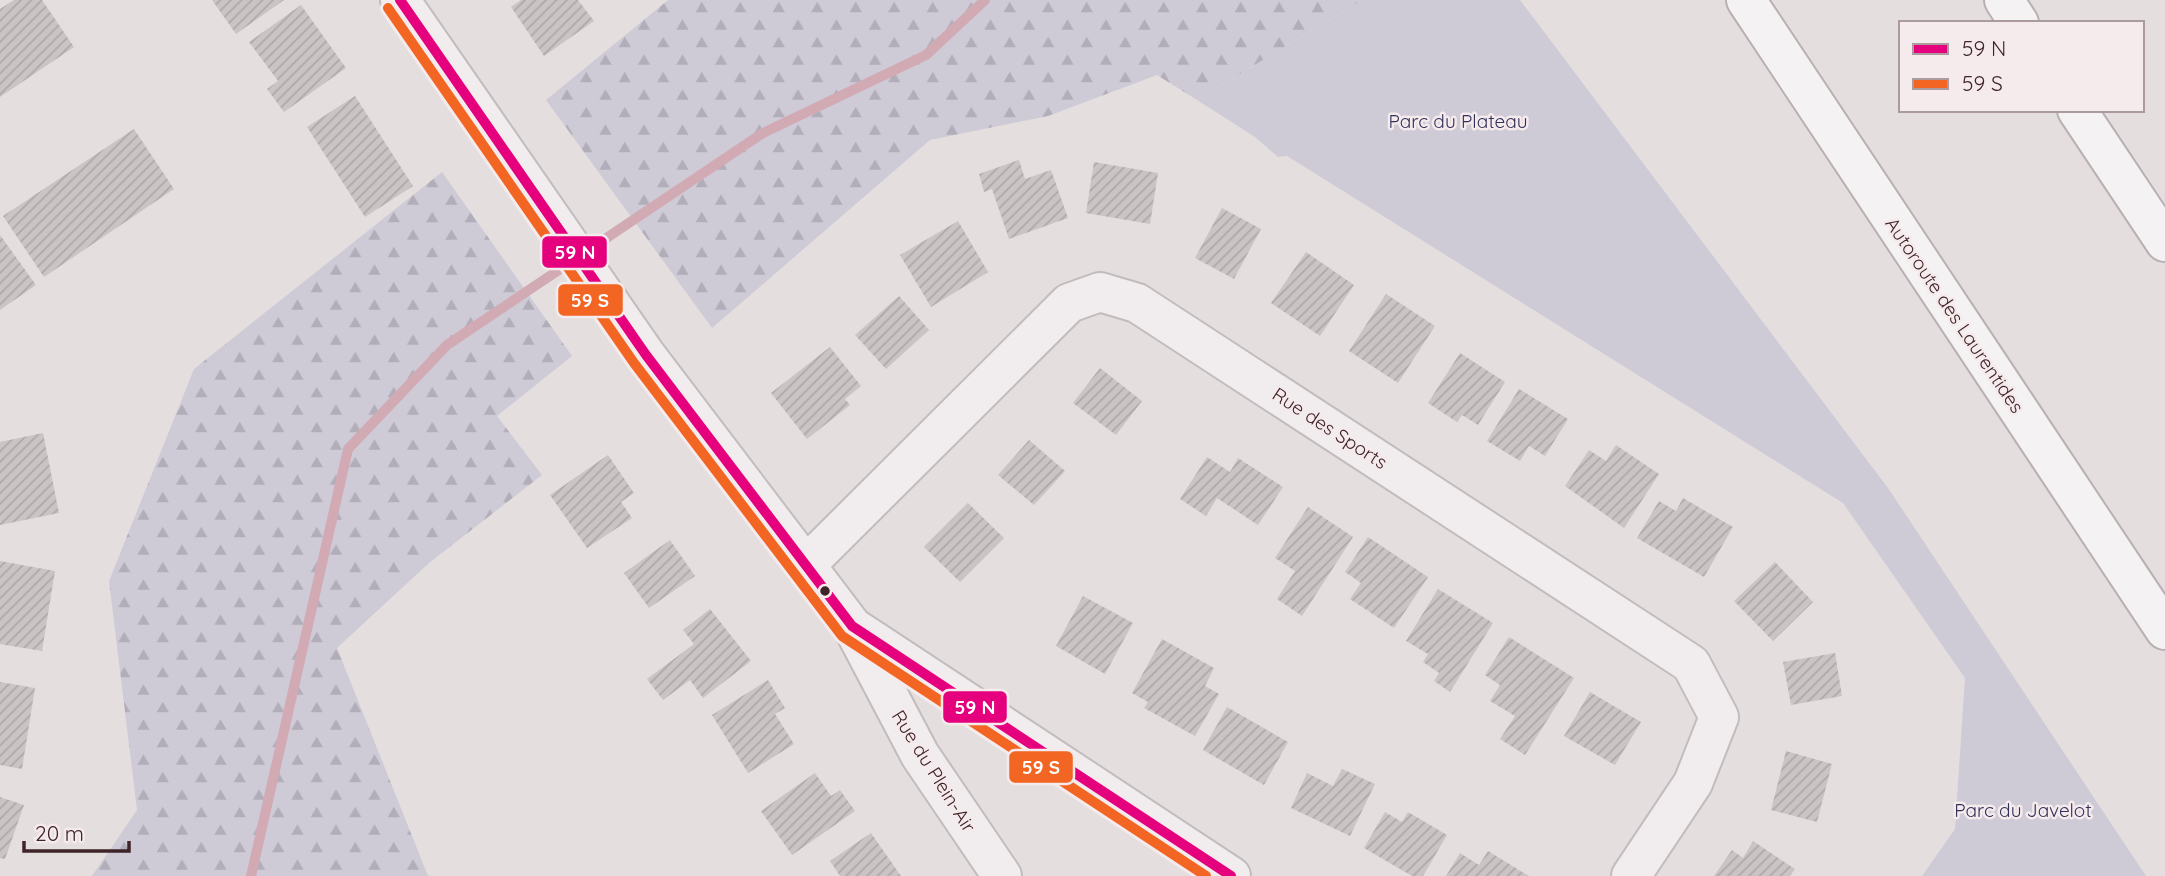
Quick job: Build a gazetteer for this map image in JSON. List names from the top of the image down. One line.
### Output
{"streets":{"highway":["Autoroute des Laurentides"],"street":["Rue des Sports","Rue du Plein-Air"]},"crossings":[["Rue des Sports","Rue du Plein-Air"]],"parks":["Parc du Plateau","Parc du Javelot"],"legend":["59 N","59 S"],"scale_bar":"20 m"}
